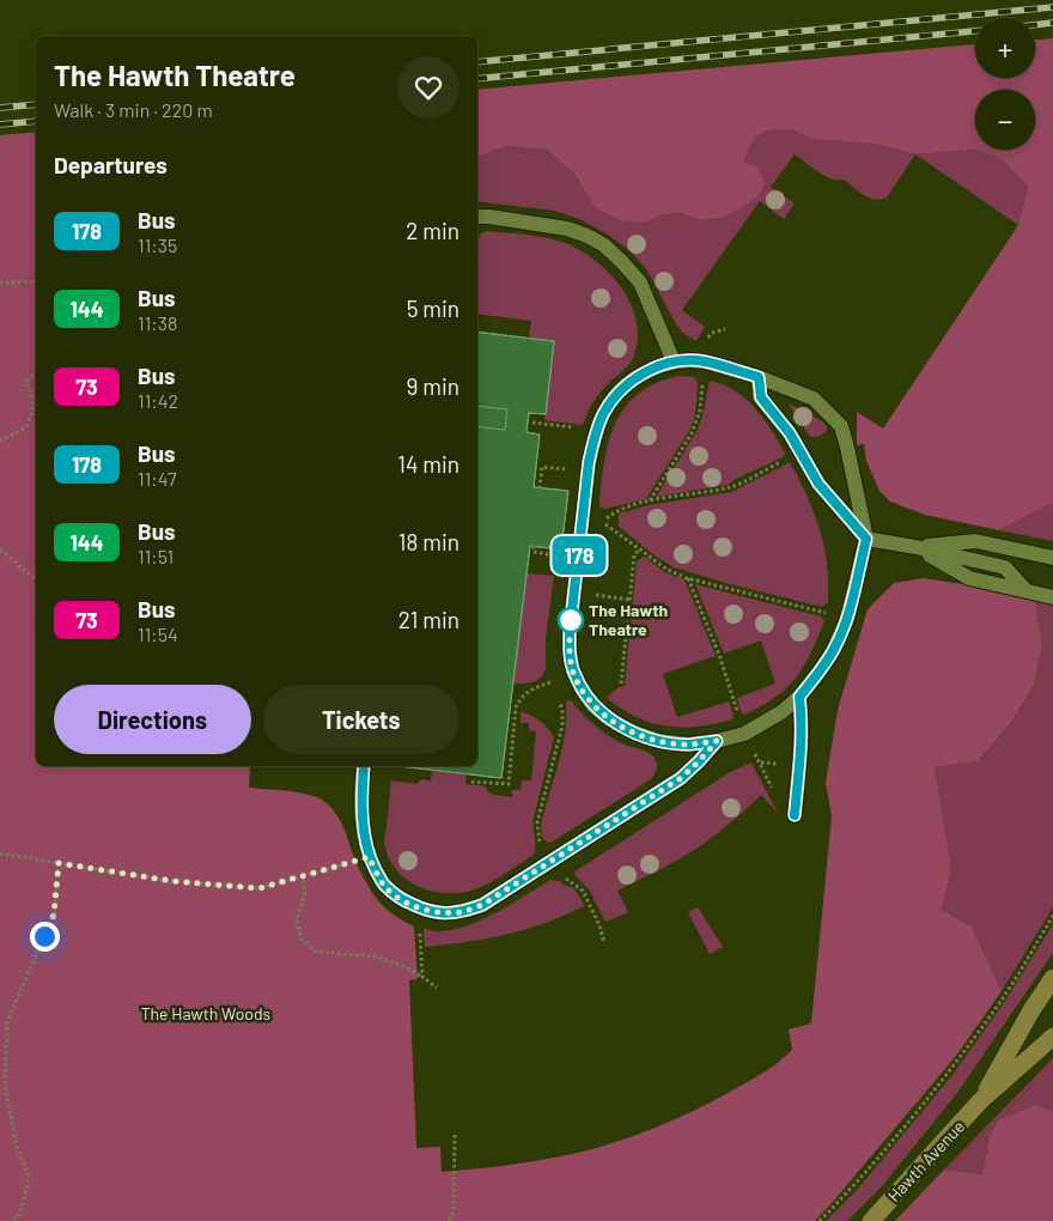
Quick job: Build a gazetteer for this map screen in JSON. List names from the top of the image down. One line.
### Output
{"streets":{"street":["Hawth Avenue"]},"parks":["The Hawth Woods"],"places":["The Hawth Theatre"],"lines":["bus line 178"],"page":{"on_map":"178","map_buttons":["+","−"],"heading":[["The Hawth Theatre","Walk · 3 min · 220 m"],"Departures"],"list":[{"mark":"178","name":"Bus","note":"11:35","value":"2 min"},{"mark":"144","name":"Bus","note":"11:38","value":"5 min"},{"mark":"73","name":"Bus","note":"11:42","value":"9 min"},{"mark":"178","name":"Bus","note":"11:47","value":"14 min"},{"mark":"144","name":"Bus","note":"11:51","value":"18 min"},{"mark":"73","name":"Bus","note":"11:54","value":"21 min"}],"buttons":["Directions","Tickets"]}}
